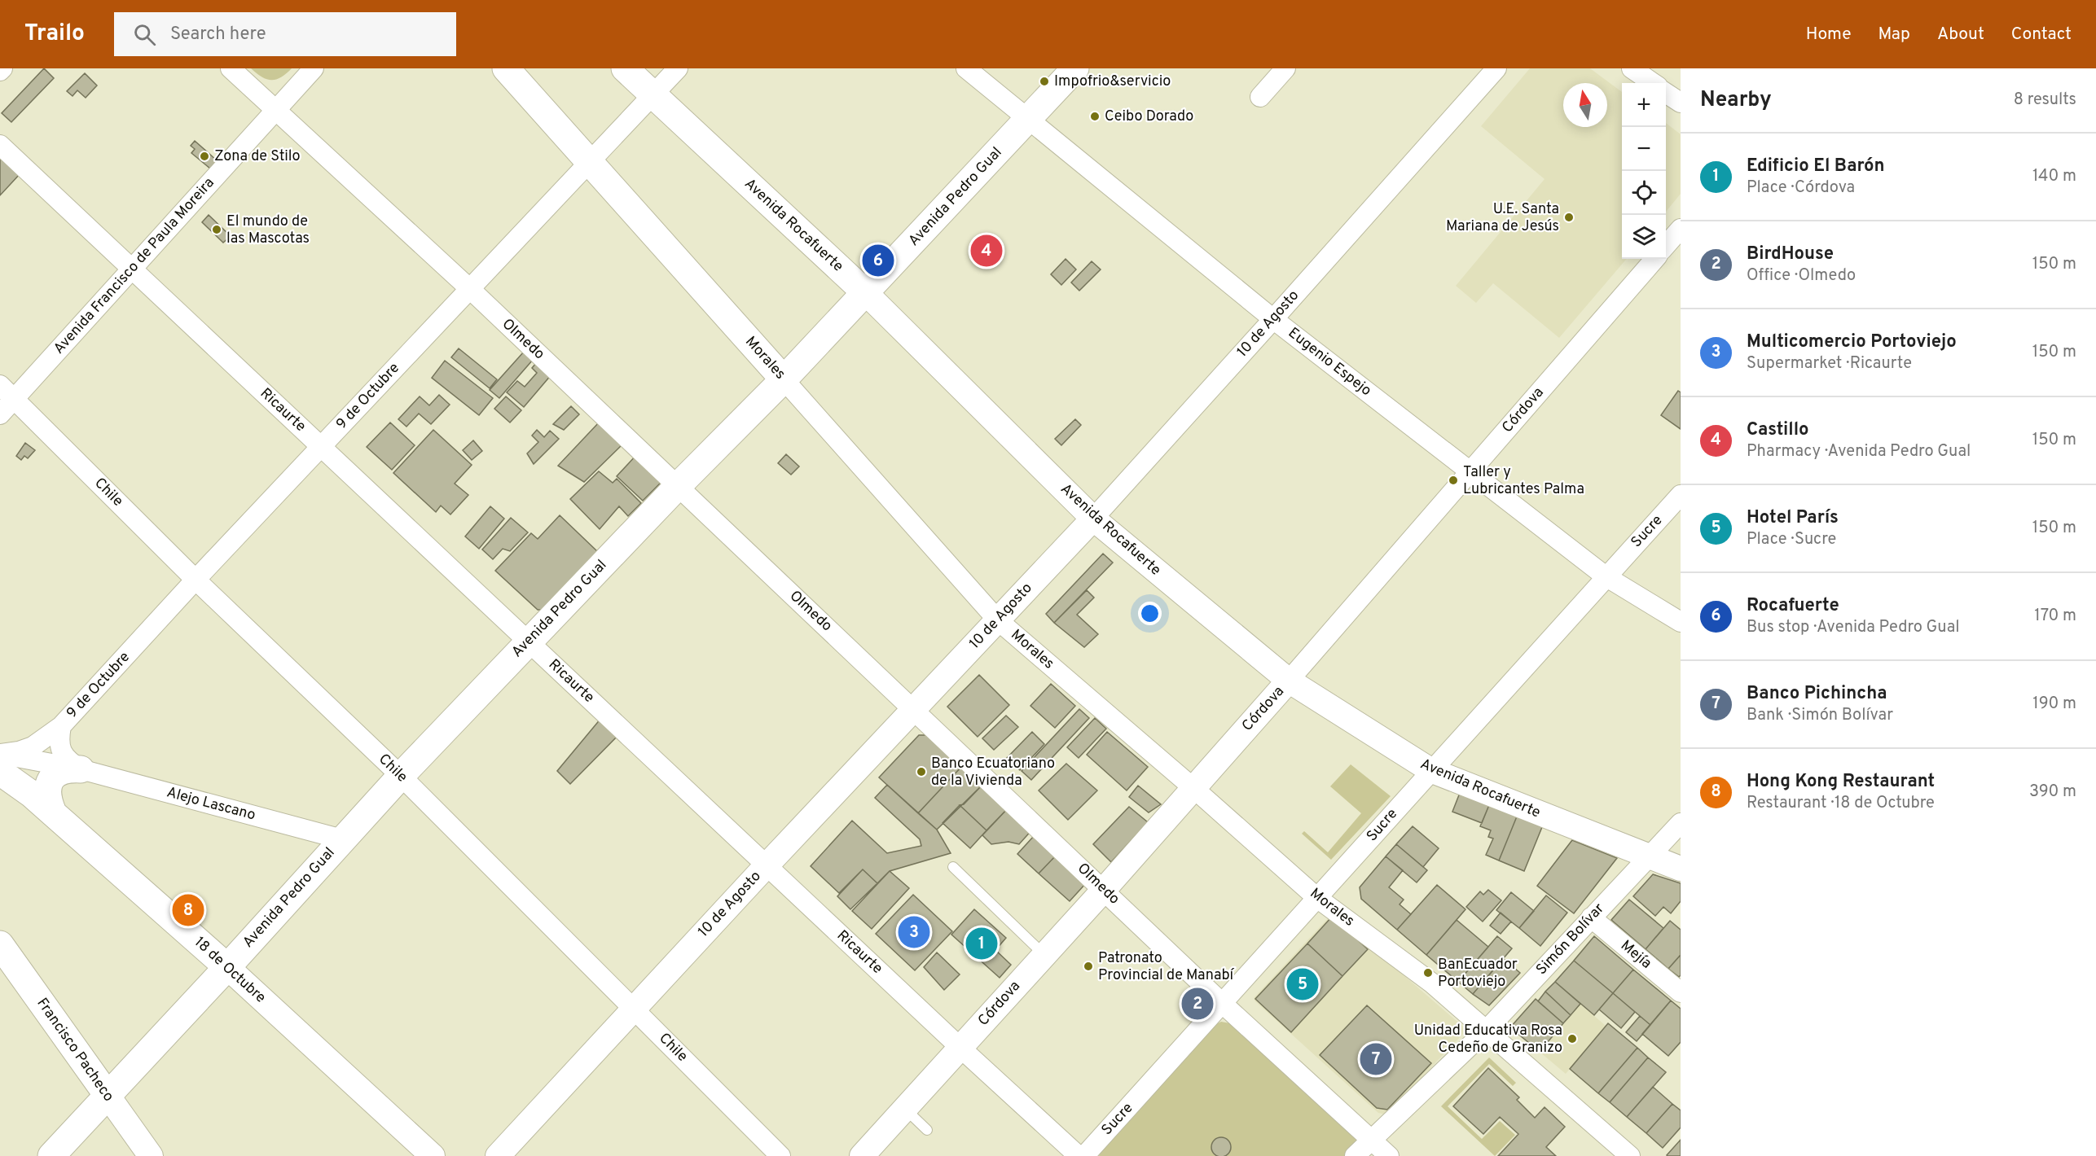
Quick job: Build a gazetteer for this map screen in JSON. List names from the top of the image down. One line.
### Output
{"streets":{"main road":["Avenida Pedro Gual","Avenida Rocafuerte","Morales","18 de Octubre","Francisco Pacheco"],"street":["Avenida Francisco de Paula Moreira","10 de Agosto","Olmedo","Eugenio Espejo","9 de Octubre","Ricaurte","Córdova","Chile","Sucre","Alejo Lascano","Simón Bolívar","Mejía"]},"crossings":[["Avenida Pedro Gual","Avenida Rocafuerte"],["Avenida Pedro Gual","Olmedo"],["Avenida Pedro Gual","Morales"],["Avenida Pedro Gual","Eugenio Espejo"],["Avenida Pedro Gual","Ricaurte"],["Avenida Pedro Gual","Chile"],["Avenida Pedro Gual","Alejo Lascano"],["Avenida Pedro Gual","18 de Octubre"],["Avenida Pedro Gual","Francisco Pacheco"],["Avenida Rocafuerte","10 de Agosto"],["Avenida Rocafuerte","9 de Octubre"],["Avenida Rocafuerte","Córdova"],["Avenida Rocafuerte","Sucre"],["Avenida Rocafuerte","Simón Bolívar"],["Avenida Francisco de Paula Moreira","Olmedo"],["Avenida Francisco de Paula Moreira","Ricaurte"],["Avenida Francisco de Paula Moreira","Chile"],["10 de Agosto","Olmedo"],["10 de Agosto","Morales"],["10 de Agosto","Eugenio Espejo"],["10 de Agosto","Ricaurte"],["10 de Agosto","Chile"],["Olmedo","9 de Octubre"],["Olmedo","Córdova"],["Olmedo","Sucre"],["Olmedo","Simón Bolívar"],["Morales","9 de Octubre"],["Morales","Córdova"],["Morales","Sucre"],["Morales","Simón Bolívar"],["Eugenio Espejo","Córdova"],["Eugenio Espejo","Sucre"],["9 de Octubre","Ricaurte"],["9 de Octubre","Chile"],["9 de Octubre","Alejo Lascano"],["Ricaurte","Córdova"],["Simón Bolívar","Mejía"]],"places":["Impofrio&servicio","Ceibo Dorado","Zona de Stilo","U.E. Santa Mariana de Jesús","El mundo de las Mascotas","Taller y Lubricantes Palma","Banco Ecuatoriano de la Vivienda","Patronato Provincial de Manabí","BanEcuador Portoviejo","Unidad Educativa Rosa Cedeño de Granizo"],"north":"top","page":{"header":"Trailo","search":"Search here","nav":["Home","Map","About","Contact"],"heading":["Nearby","8 results"],"map_buttons":["+","−"],"list":[{"mark":"1","name":"Edificio El Barón","note":"Place · Córdova","value":"140 m"},{"mark":"2","name":"BirdHouse","note":"Office · Olmedo","value":"150 m"},{"mark":"3","name":"Multicomercio Portoviejo","note":"Supermarket · Ricaurte","value":"150 m"},{"mark":"4","name":"Castillo","note":"Pharmacy · Avenida Pedro Gual","value":"150 m"},{"mark":"5","name":"Hotel París","note":"Place · Sucre","value":"150 m"},{"mark":"6","name":"Rocafuerte","note":"Bus stop · Avenida Pedro Gual","value":"170 m"},{"mark":"7","name":"Banco Pichincha","note":"Bank · Simón Bolívar","value":"190 m"},{"mark":"8","name":"Hong Kong Restaurant","note":"Restaurant · 18 de Octubre","value":"390 m"}],"pins":["4","6","8","3","1","5","2","7"]}}
